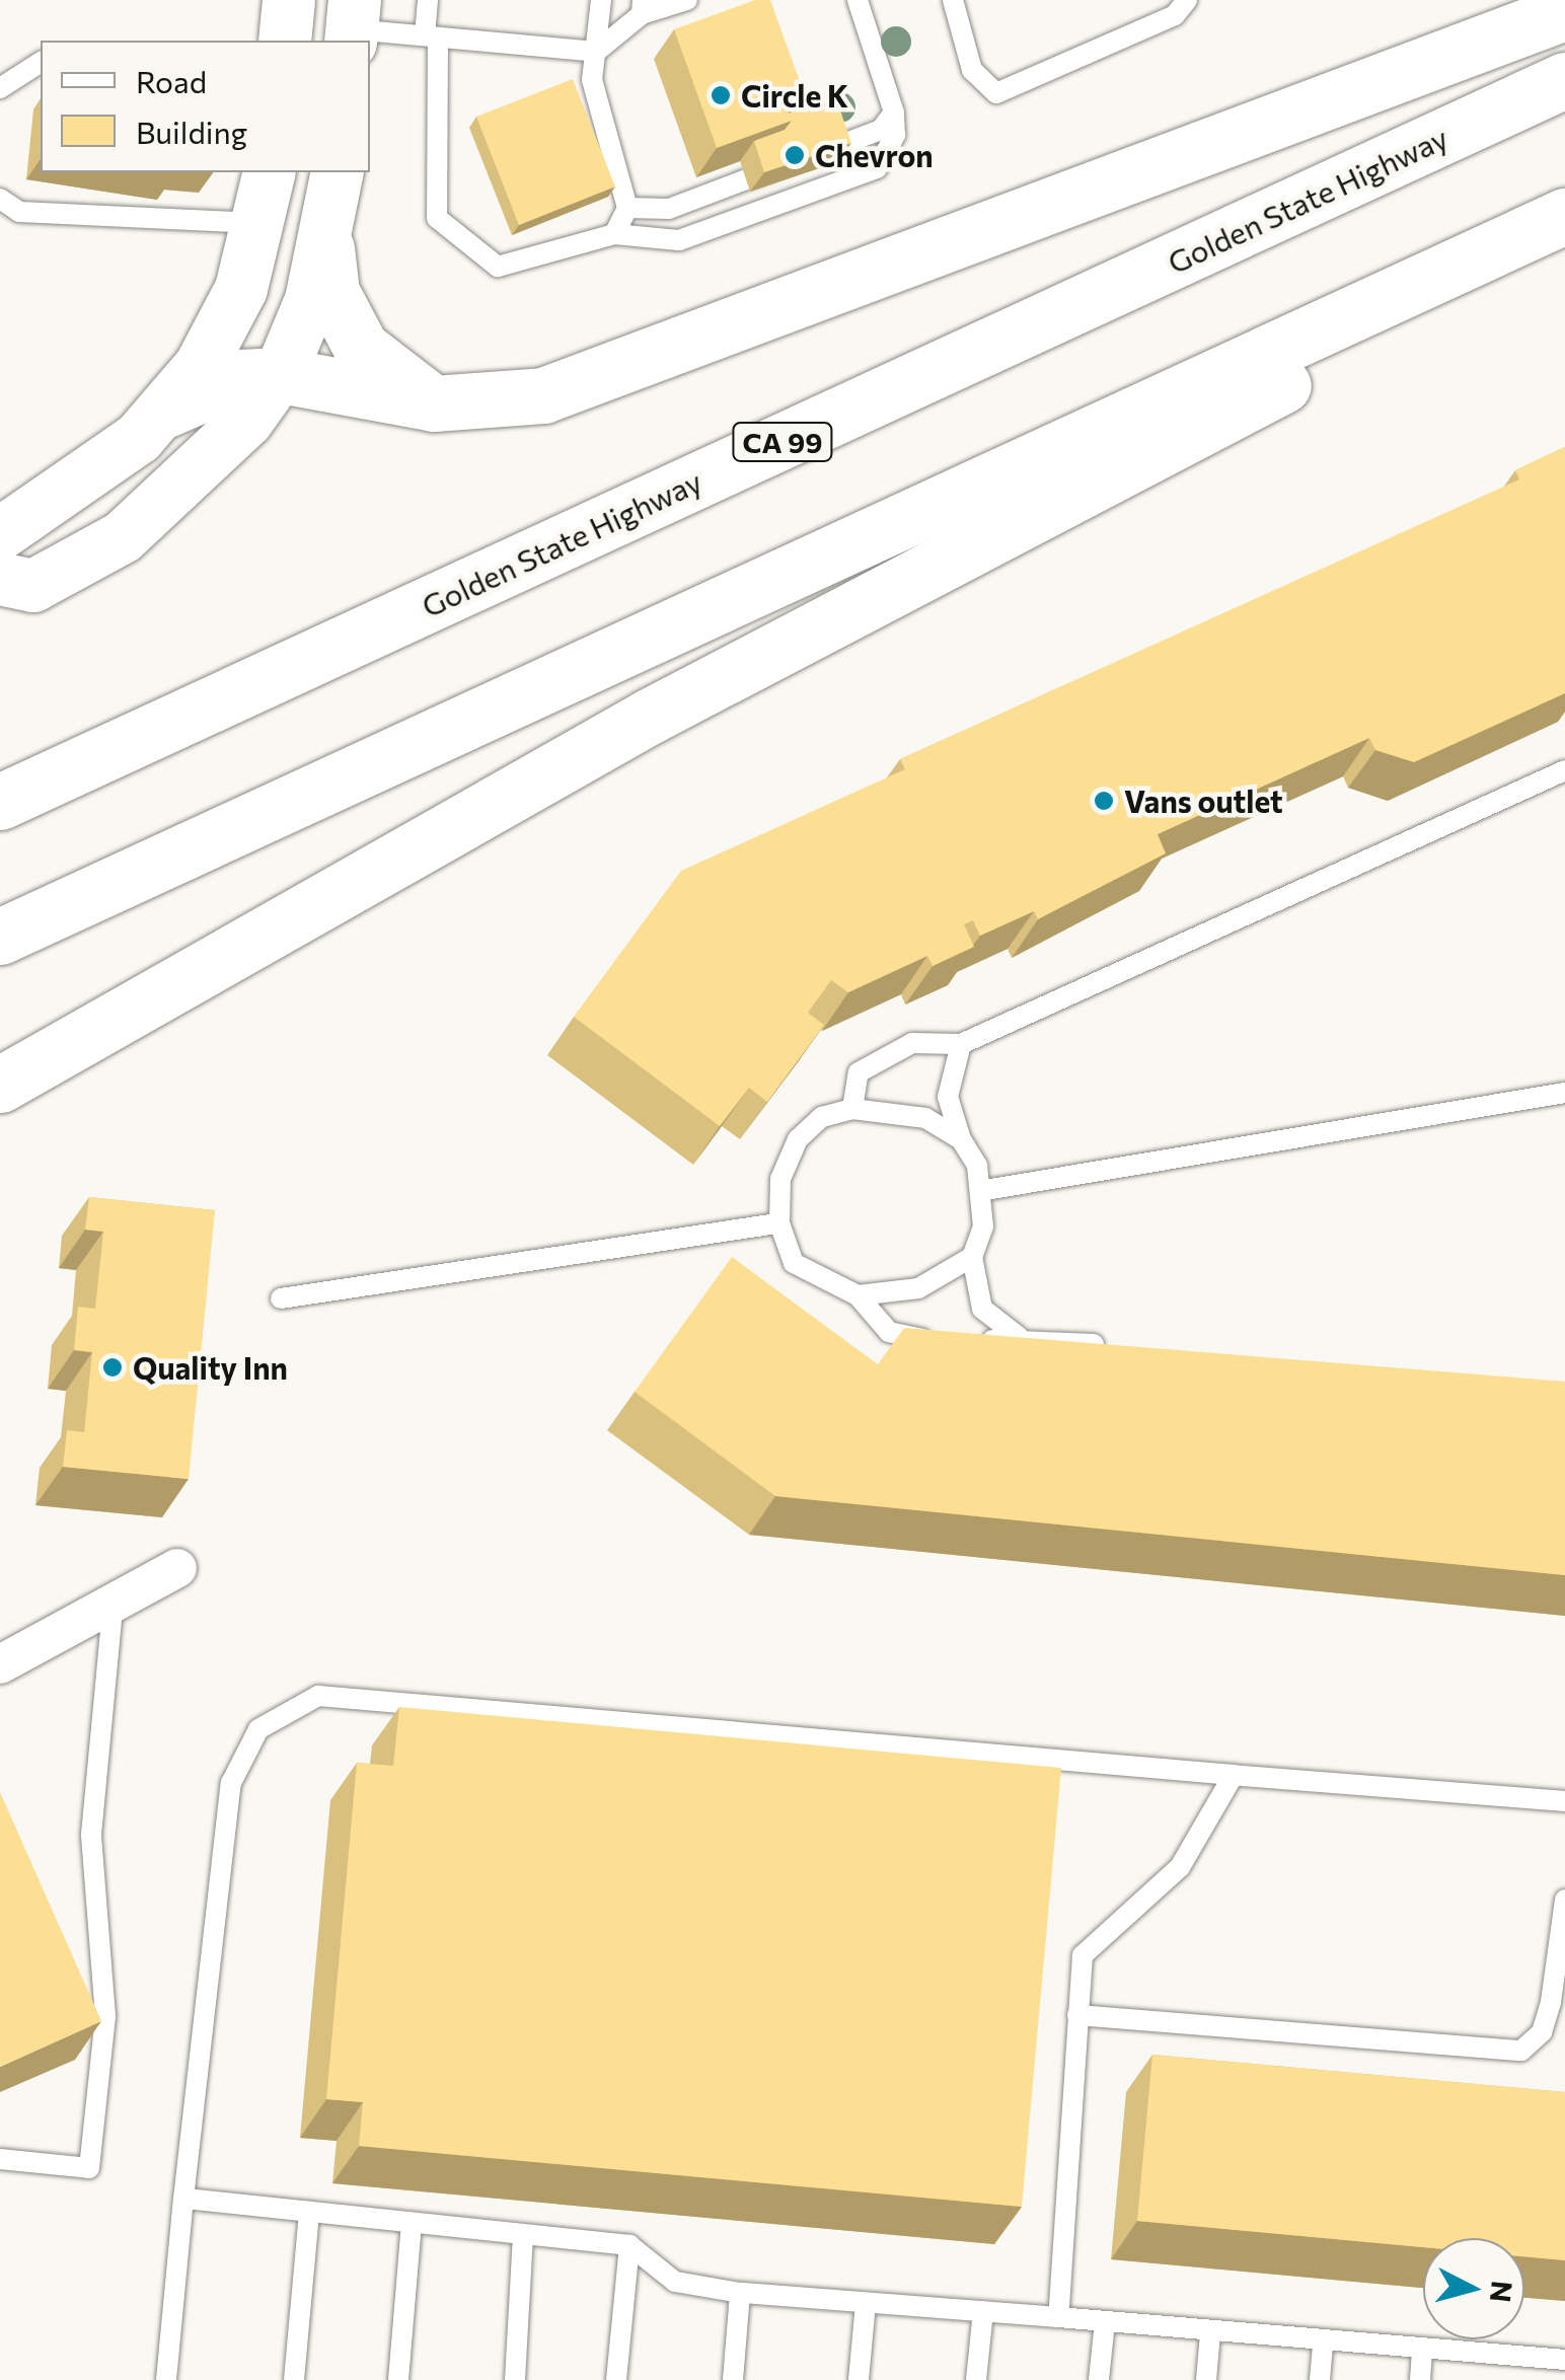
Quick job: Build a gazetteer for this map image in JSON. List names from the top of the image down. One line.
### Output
{"streets":{"highway":["Golden State Highway","CA 99"]},"places":["Circle K","Chevron","Vans outlet","Quality Inn"],"legend":["Road","Building"],"north":"right"}
